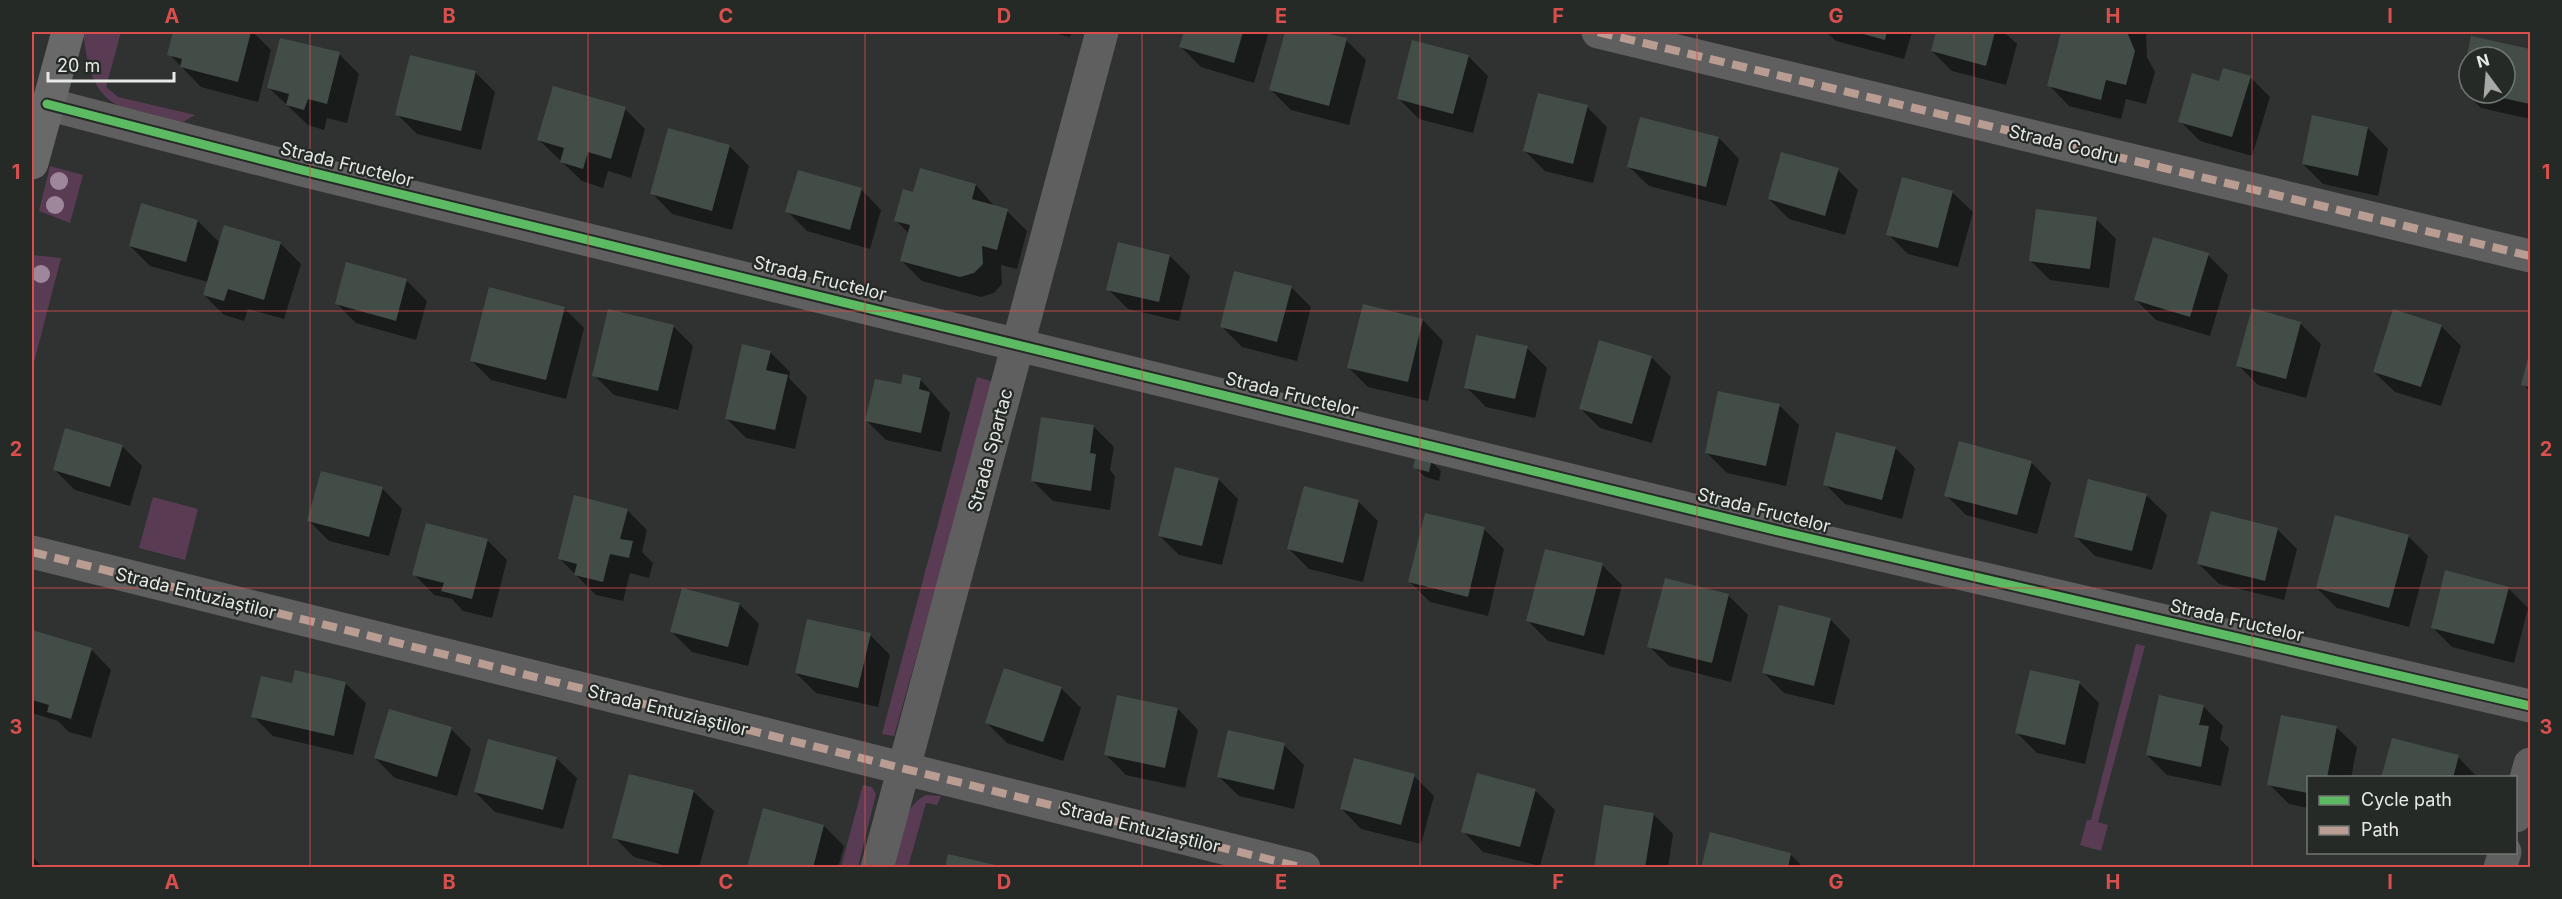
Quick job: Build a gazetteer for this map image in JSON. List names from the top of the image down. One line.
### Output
{"streets":{"street":["Strada Codru","Strada Fructelor","Strada Spartac","Strada Entuziaștilor"]},"crossings":[["Strada Fructelor","Strada Spartac"],["Strada Spartac","Strada Entuziaștilor"]],"legend":["Cycle path","Path"],"scale_bar":"20 m","north":"top","grid":{"columns":["A","B","C","D","E","F","G","H","I"],"rows":["1","2","3"]}}
